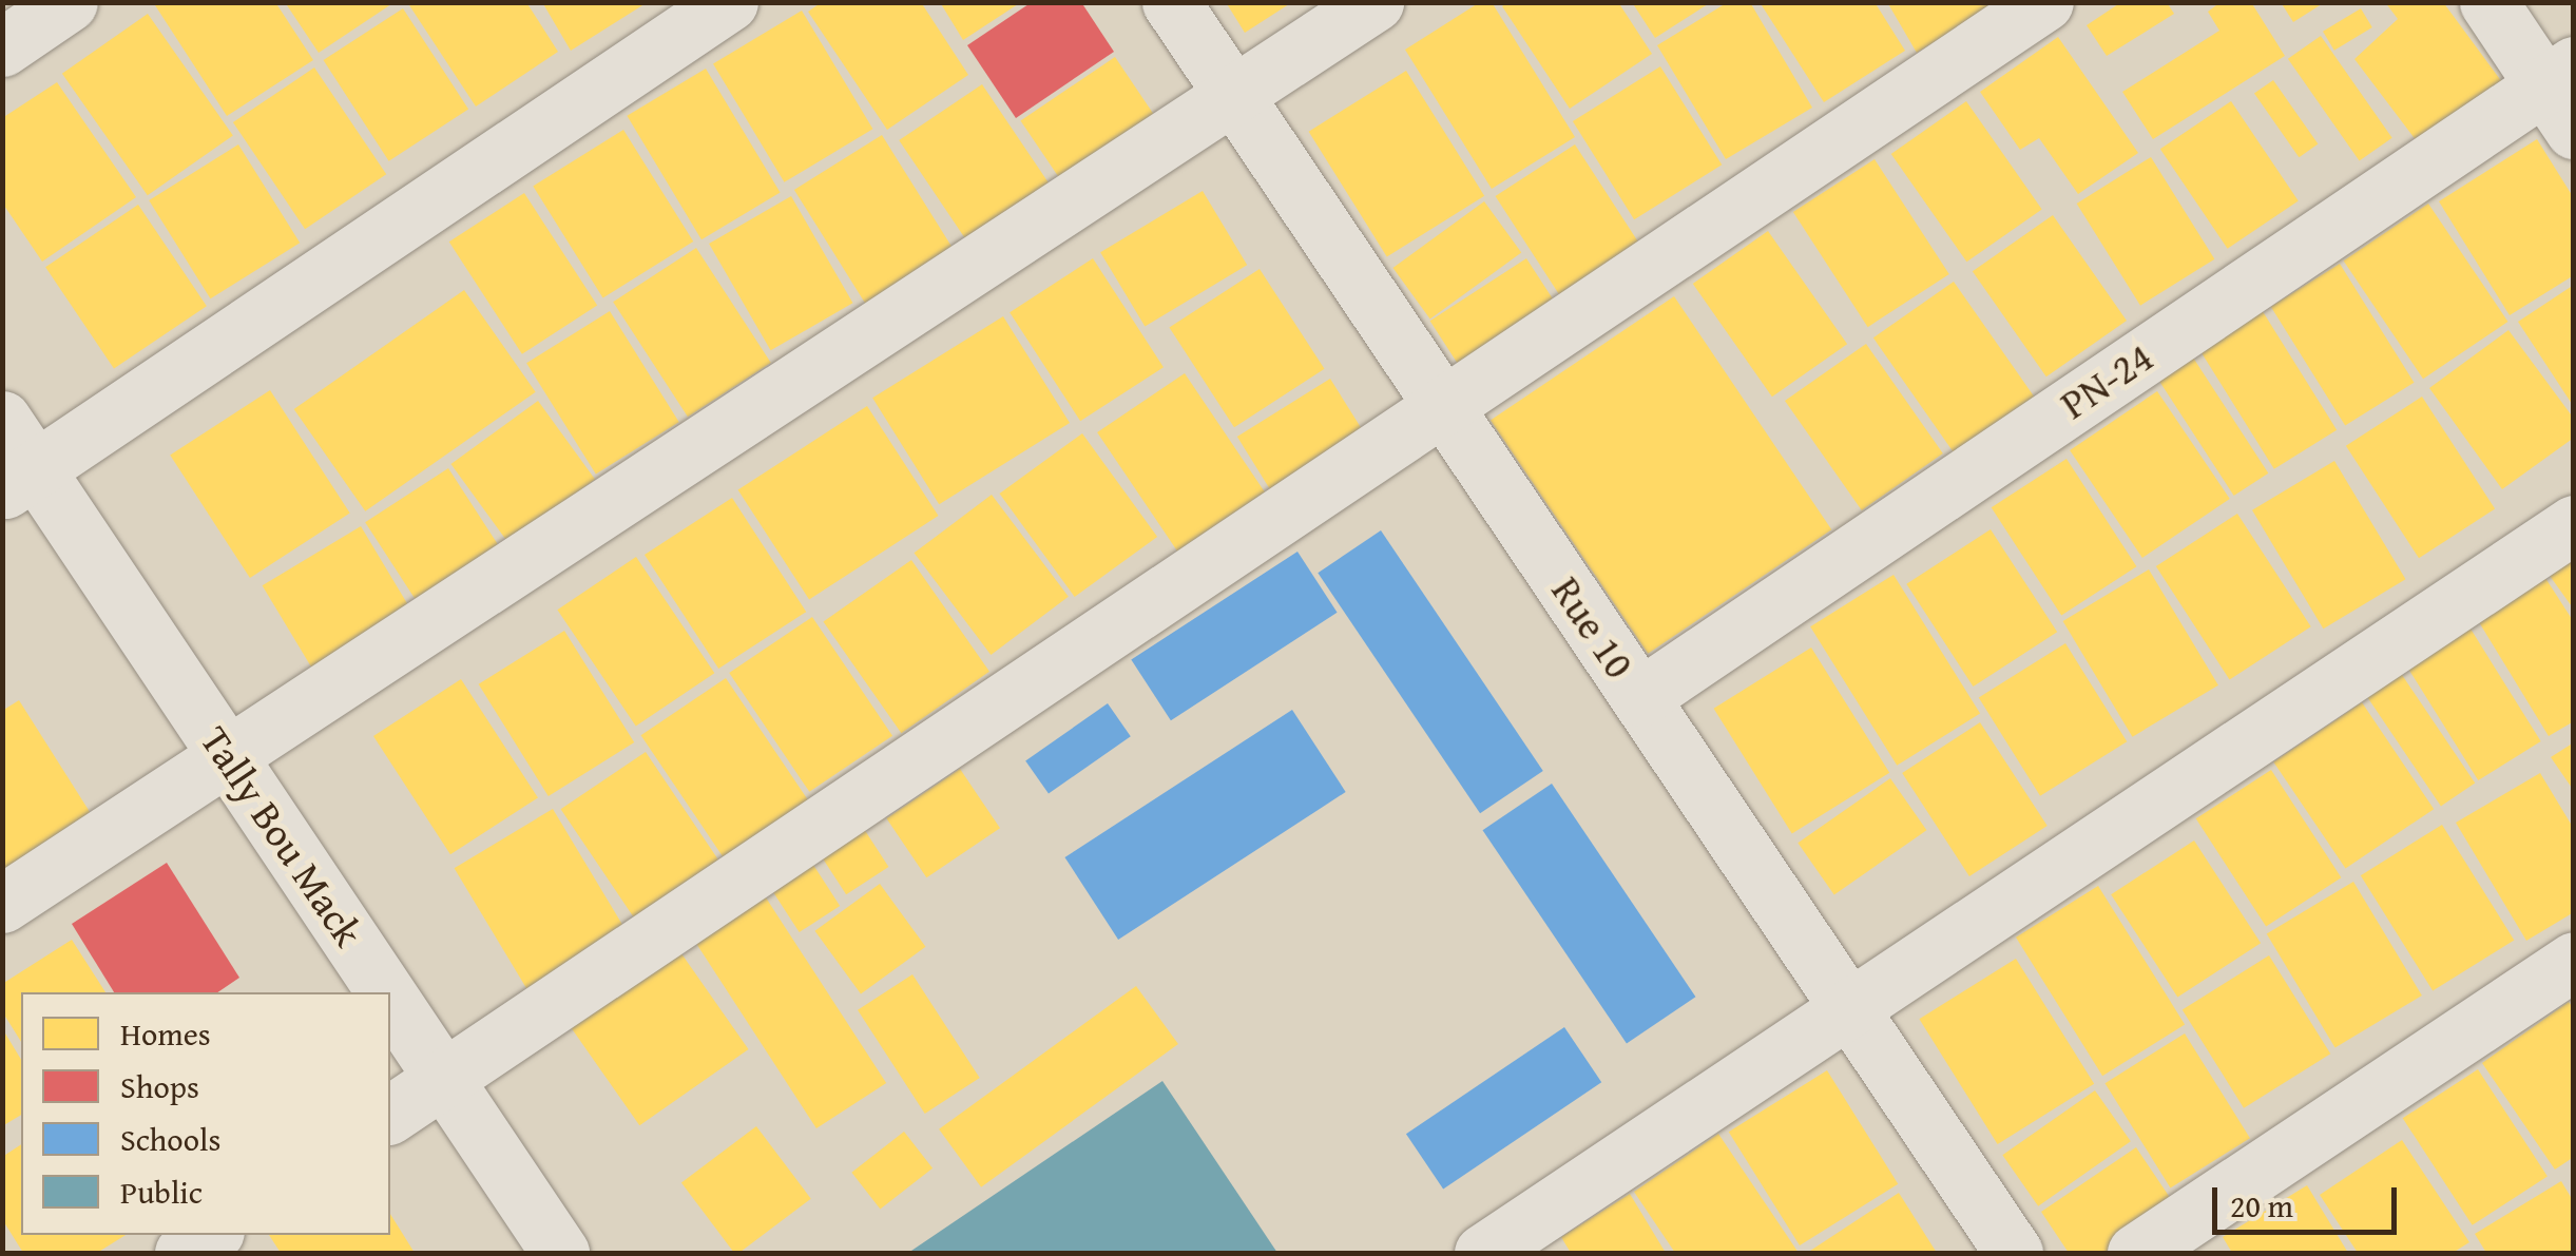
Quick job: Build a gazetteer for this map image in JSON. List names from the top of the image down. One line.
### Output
{"streets":{"street":["PN-24","Rue 10","Tally Bou Mack"]},"crossings":[["PN-24","Rue 10"]],"legend":["Homes","Shops","Schools","Public"],"scale_bar":"20 m"}
